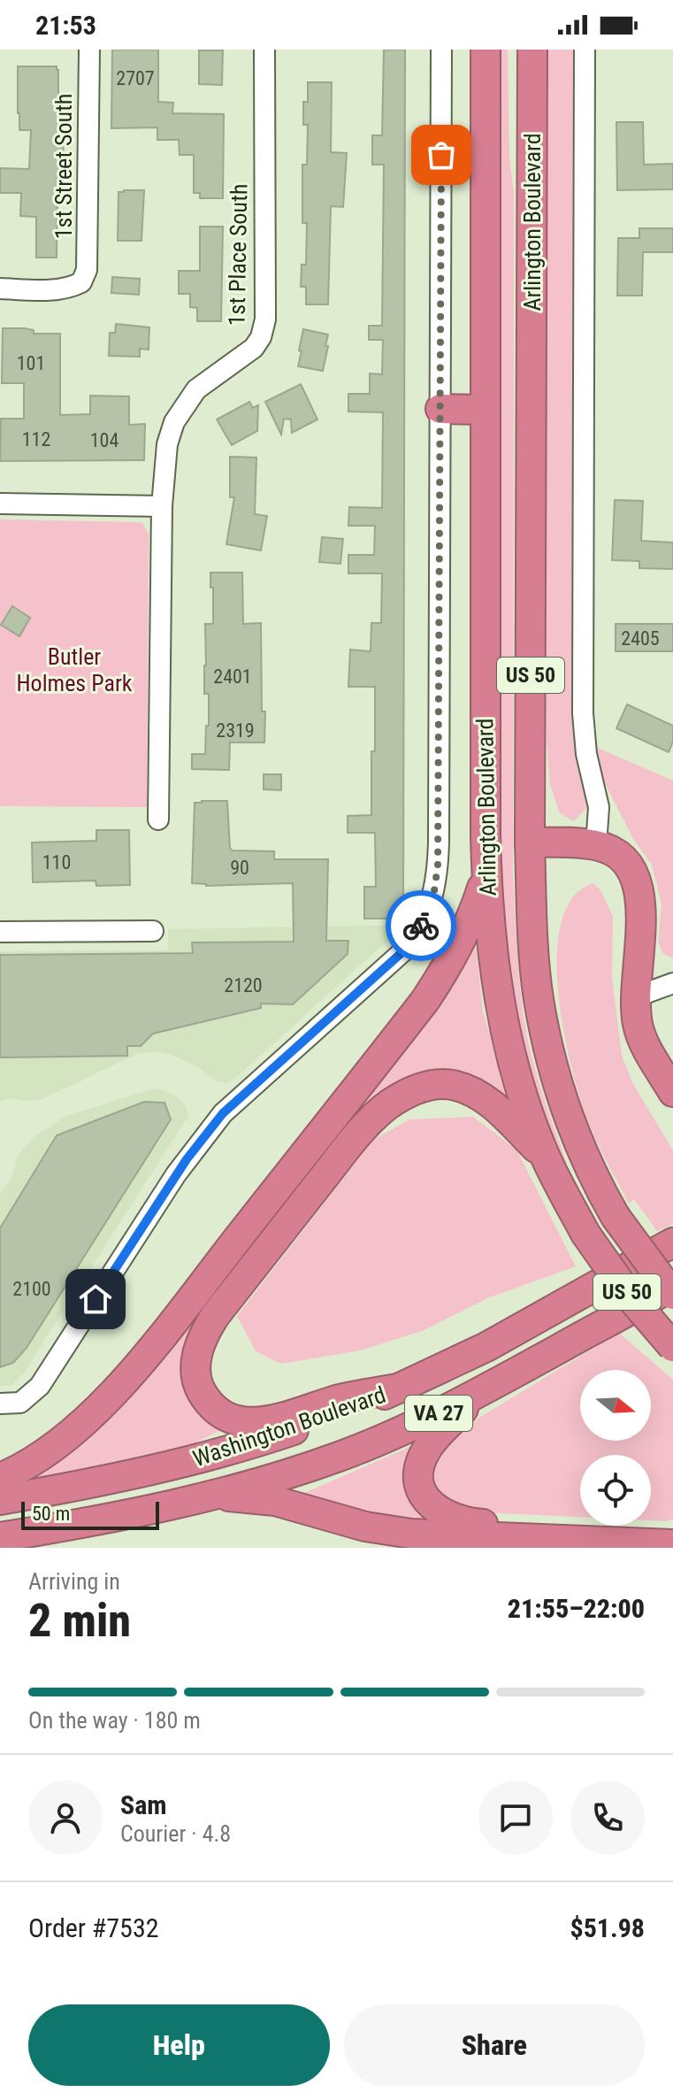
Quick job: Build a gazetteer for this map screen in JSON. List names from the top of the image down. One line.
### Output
{"streets":{"highway":["Arlington Boulevard","US 50","VA 27","Washington Boulevard"],"street":["1st Street South","1st Place South"]},"parks":["Butler Holmes Park"],"house_numbers":["2707","101","112","104","2405","2401","2319","110","90","2120","2100"],"scale_bar":"50 m","north":"right","page":{"status":"21:53","scale":"50 m","heading":["2 min","Arriving in","21:55–22:00"],"panel":["Sam","Courier · 4.8","Order #7532","$51.98"],"bar":"On the way · 180 m","buttons":["Help","Share"]}}
